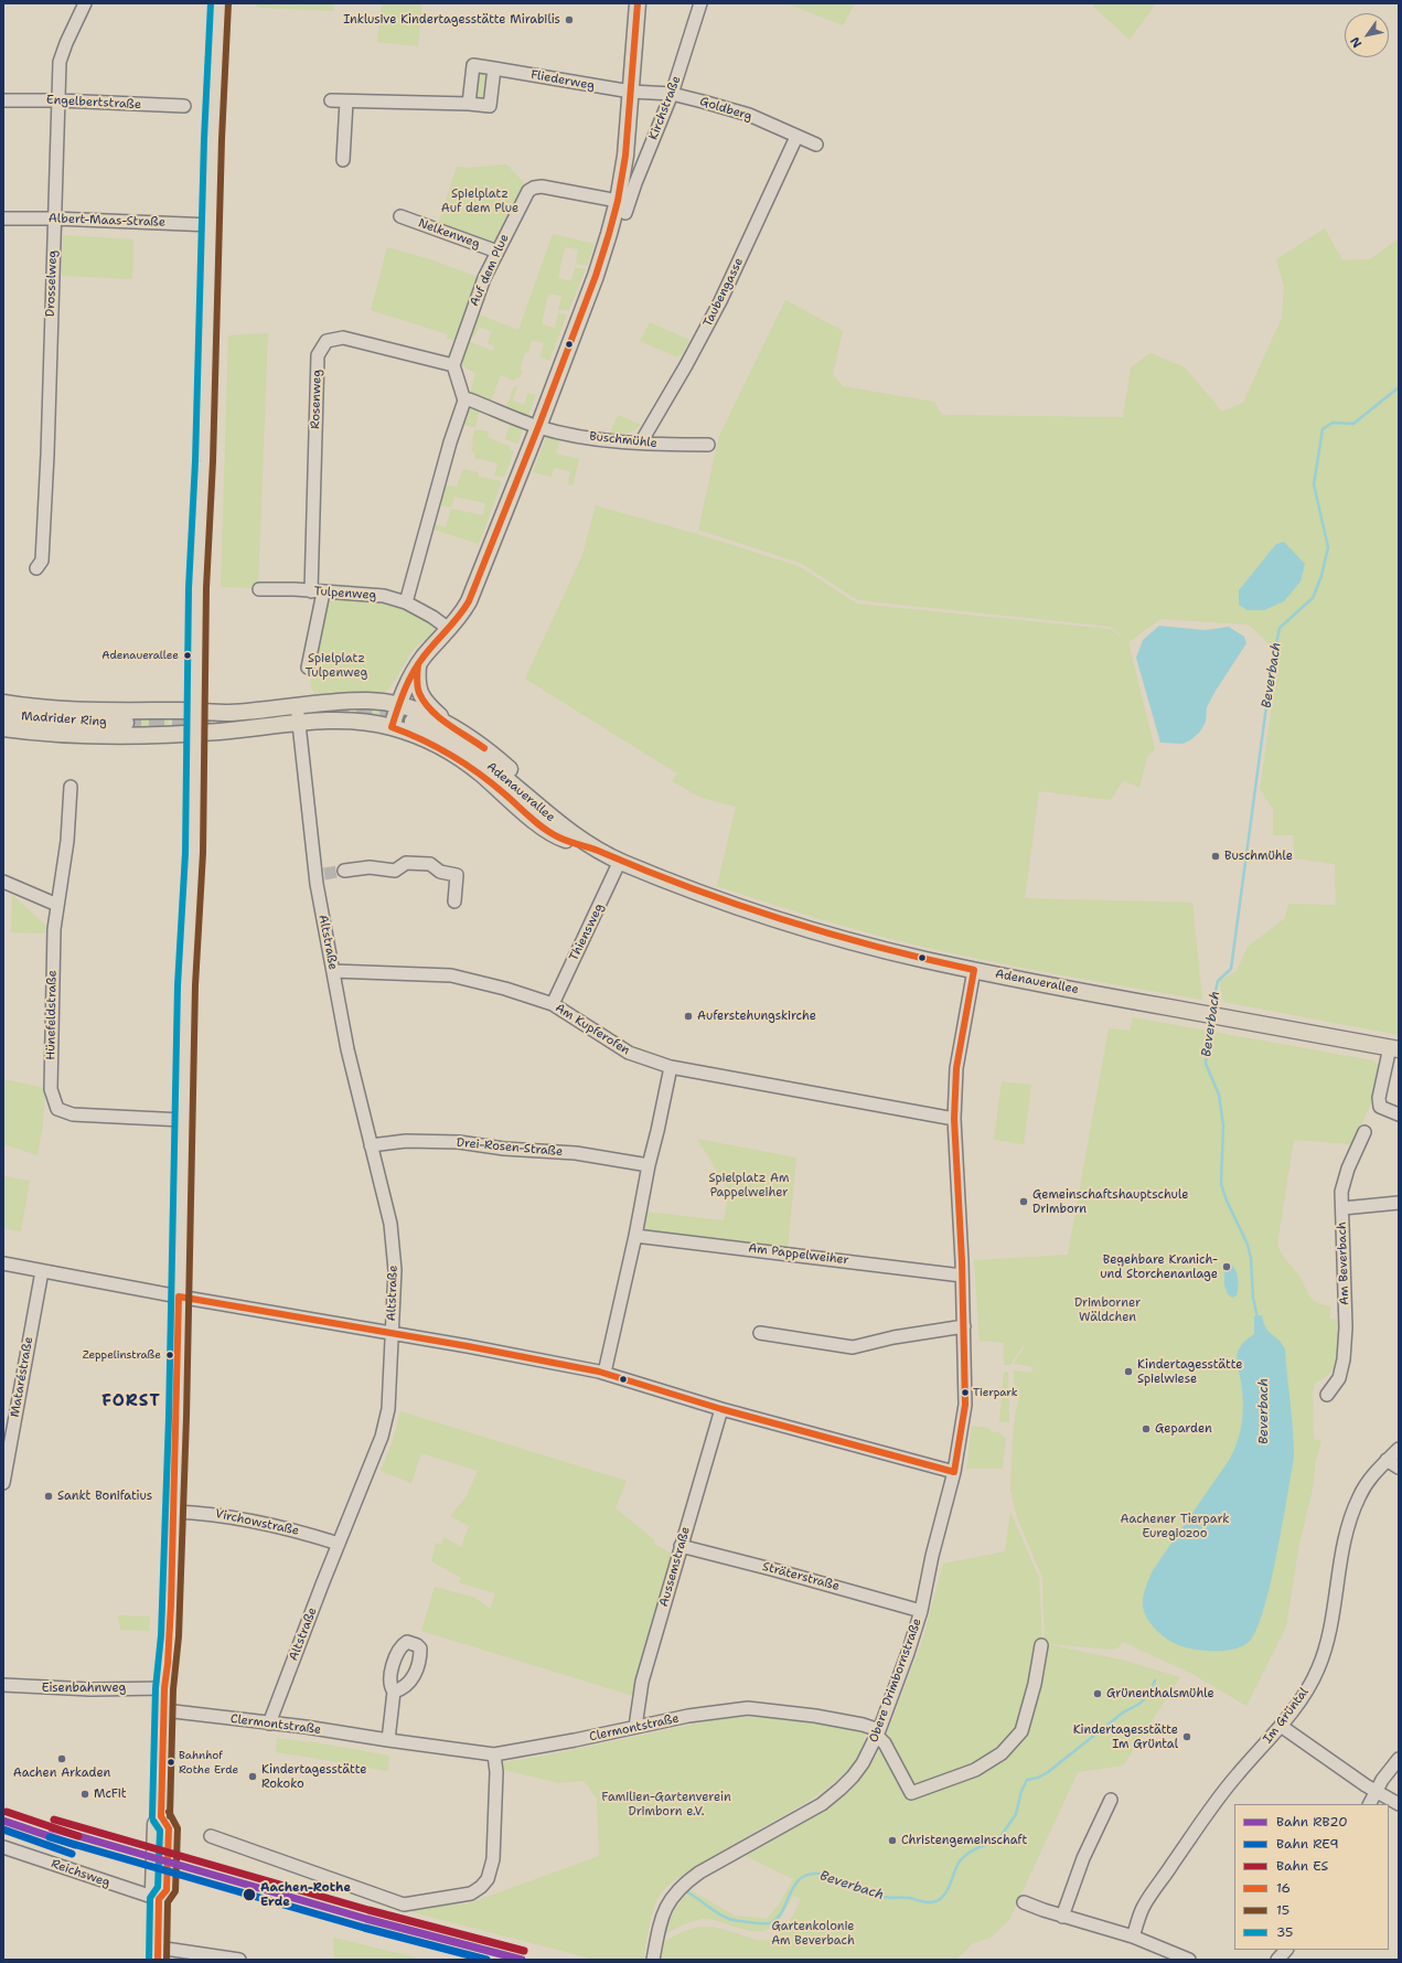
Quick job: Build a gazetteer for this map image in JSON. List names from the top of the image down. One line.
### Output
{"streets":{"main road":["Madrider Ring","Adenauerallee"],"street":["Fliederweg","Engelbertstraße","Kirchstraße","Goldberg","Albert-Maas-Straße","Nelkenweg","Auf dem Plue","Drosselweg","Taubengasse","Rosenweg","Buschmühle","Tulpenweg","Thiensweg","Altstraße","Hünefeldstraße","Am Kupferofen","Drei-Rosen-Straße","Am Pappelweiher","Am Beverbach","Mataréstraße","Virchowstraße","Aussemstraße","Sträterstraße","Obere Drimbornstraße","Eisenbahnweg","Im Grüntal","Clermontstraße","Reichsweg"]},"crossings":[["Fliederweg","Goldberg"],["Engelbertstraße","Drosselweg"],["Kirchstraße","Goldberg"],["Kirchstraße","Auf dem Plue"],["Goldberg","Taubengasse"],["Albert-Maas-Straße","Drosselweg"],["Nelkenweg","Auf dem Plue"],["Auf dem Plue","Rosenweg"],["Taubengasse","Buschmühle"],["Rosenweg","Tulpenweg"],["Adenauerallee","Thiensweg"],["Adenauerallee","Obere Drimbornstraße"],["Thiensweg","Am Kupferofen"],["Altstraße","Am Kupferofen"],["Altstraße","Drei-Rosen-Straße"],["Altstraße","Virchowstraße"],["Altstraße","Clermontstraße"],["Am Kupferofen","Obere Drimbornstraße"],["Am Pappelweiher","Obere Drimbornstraße"],["Aussemstraße","Sträterstraße"],["Aussemstraße","Clermontstraße"],["Sträterstraße","Obere Drimbornstraße"],["Obere Drimbornstraße","Clermontstraße"]],"districts":["FORST"],"water":["Beverbach"],"parks":["Spielplatz Auf dem Plue","Spielplatz Tulpenweg","Spielplatz Am Pappelweiher","Drimborner Wäldchen","Aachener Tierpark Euregiozoo","Familien-Gartenverein Drimborn e.V.","Gartenkolonie Am Beverbach"],"places":["Inklusive Kindertagesstätte Mirabilis","Adenauerallee","Buschmühle","Auferstehungskirche","Gemeinschaftshauptschule Drimborn","Begehbare Kranich- und Storchenanlage","Zeppelinstraße","Kindertagesstätte Spielwiese","Tierpark","Geparden","Sankt Bonifatius","Grünenthalsmühle","Kindertagesstätte Im Grüntal","Aachen Arkaden","Bahnhof Rothe Erde","Kindertagesstätte Rokoko","McFit","Christengemeinschaft","Aachen-Rothe Erde"],"lines":["transit line 16","transit line 15","transit line 35","rail line ES","rail line RB20","rail line RE9"],"legend":["Bahn RB20","Bahn RE9","Bahn ES","16","15","35"],"north":"bottom left"}
